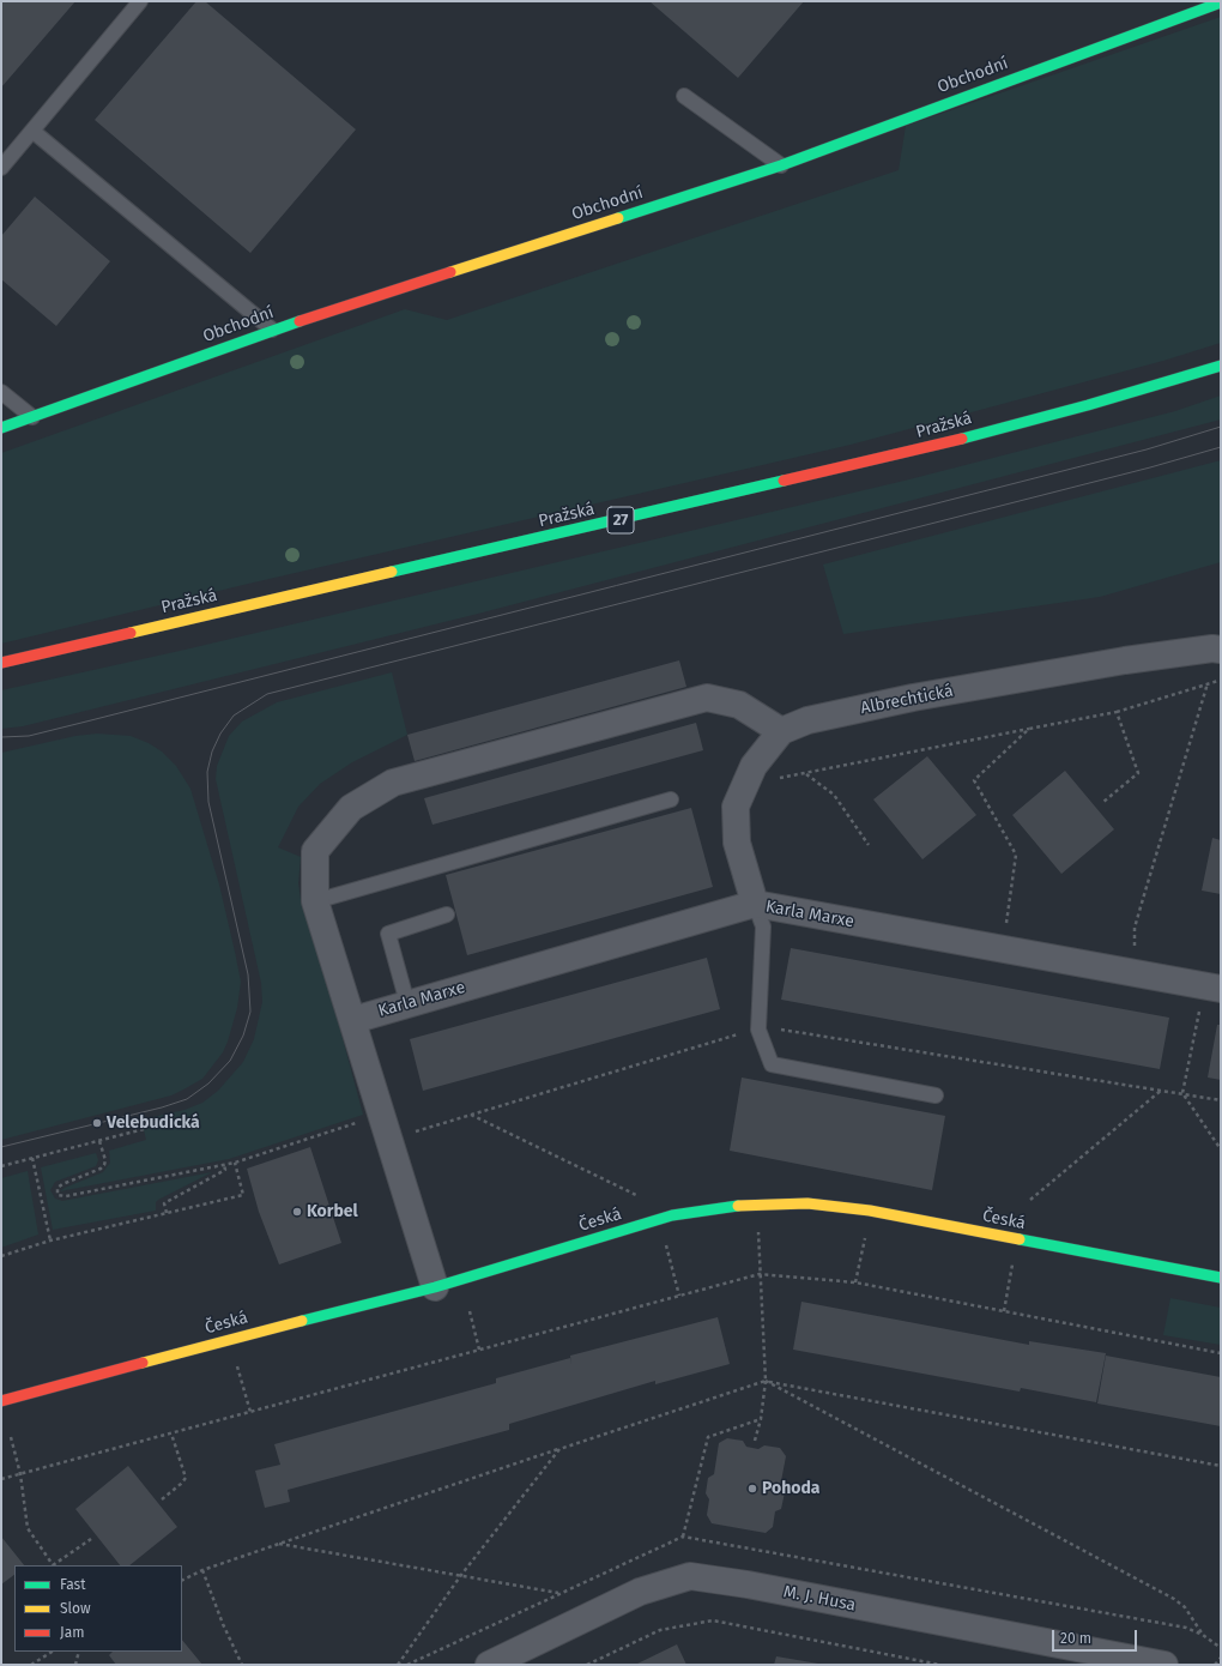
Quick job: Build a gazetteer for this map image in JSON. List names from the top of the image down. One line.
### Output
{"streets":{"street":["Obchodní","Pražská","27","Albrechtická","Karla Marxe","Česká","M. J. Husa"]},"crossings":[["Albrechtická","Karla Marxe"]],"places":["Velebudická","Korbel","Pohoda"],"legend":["Fast","Slow","Jam"],"scale_bar":"20 m"}
